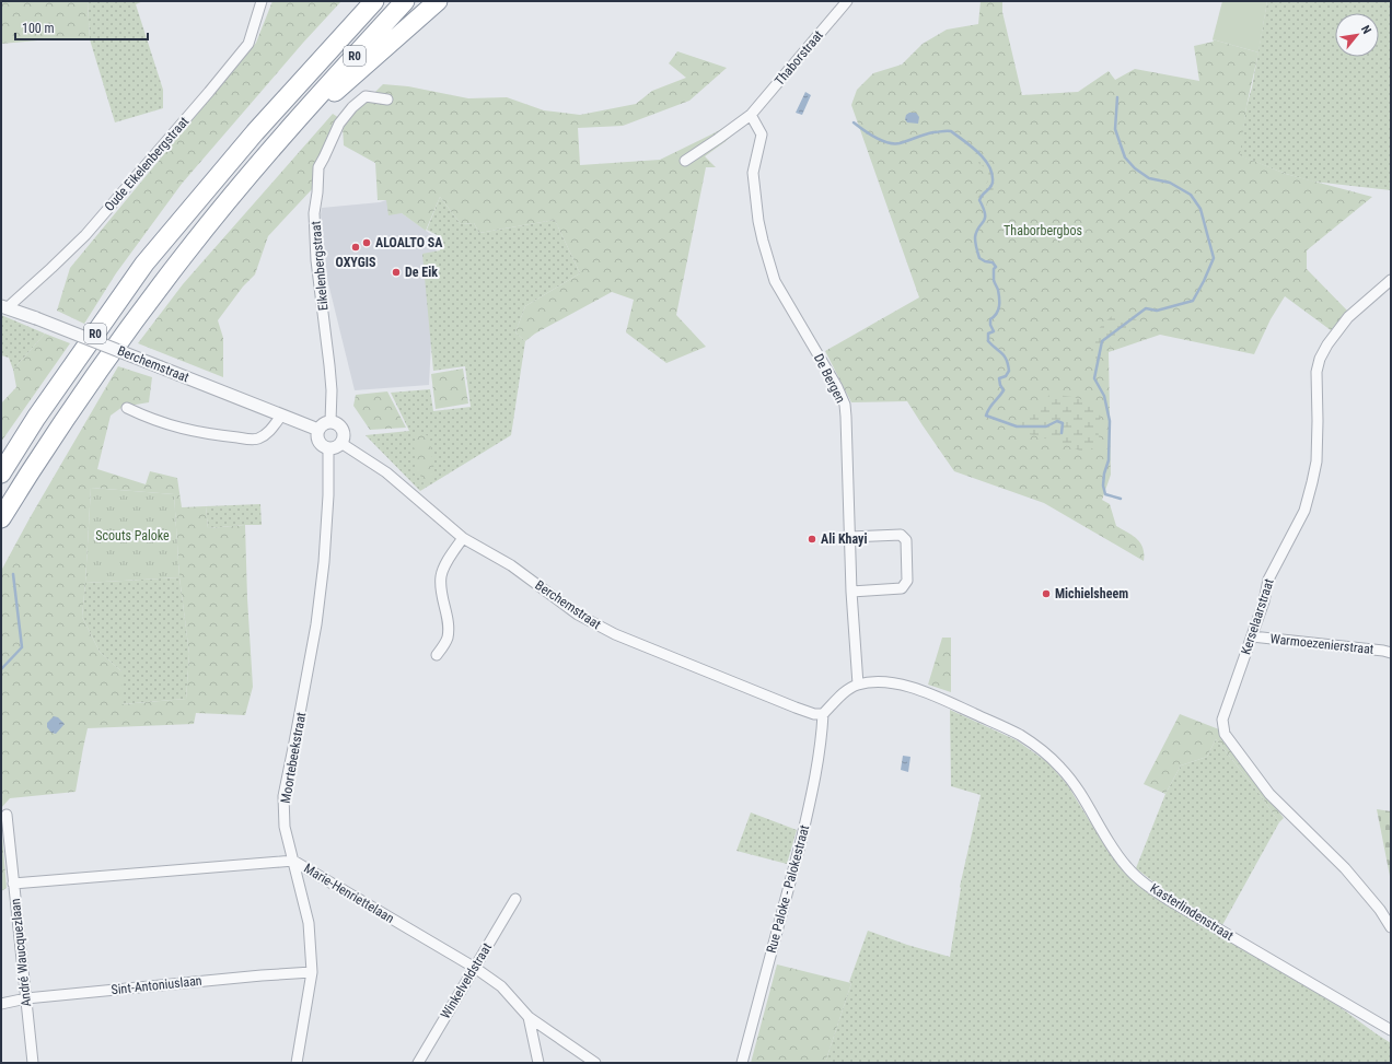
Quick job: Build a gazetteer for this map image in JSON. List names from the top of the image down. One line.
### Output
{"streets":{"highway":["R0"],"street":["Thaborstraat","Oude Eikelenbergstraat","Eikelenbergstraat","Berchemstraat","De Bergen","Kerselaarstraat","Warmoezenierstraat","Moortebeekstraat","Rue Paloke - Palokestraat","Marie-Henriettelaan","Kasterlindenstraat","André Waucquezlaan","Winkelveldstraat","Sint-Antoniuslaan"]},"crossings":[["Thaborstraat","De Bergen"],["Oude Eikelenbergstraat","Berchemstraat"],["Eikelenbergstraat","Berchemstraat"],["Eikelenbergstraat","Moortebeekstraat"],["Berchemstraat","Moortebeekstraat"],["Berchemstraat","Rue Paloke - Palokestraat"],["De Bergen","Kasterlindenstraat"],["Kerselaarstraat","Warmoezenierstraat"],["Moortebeekstraat","Marie-Henriettelaan"],["Moortebeekstraat","Sint-Antoniuslaan"],["Marie-Henriettelaan","André Waucquezlaan"],["Marie-Henriettelaan","Winkelveldstraat"],["André Waucquezlaan","Sint-Antoniuslaan"]],"parks":["Thaborbergbos","Scouts Paloke"],"places":["ALOALTO SA","OXYGIS","De Eik","Ali Khayi","Michielsheem"],"scale_bar":"100 m","north":"top right"}
